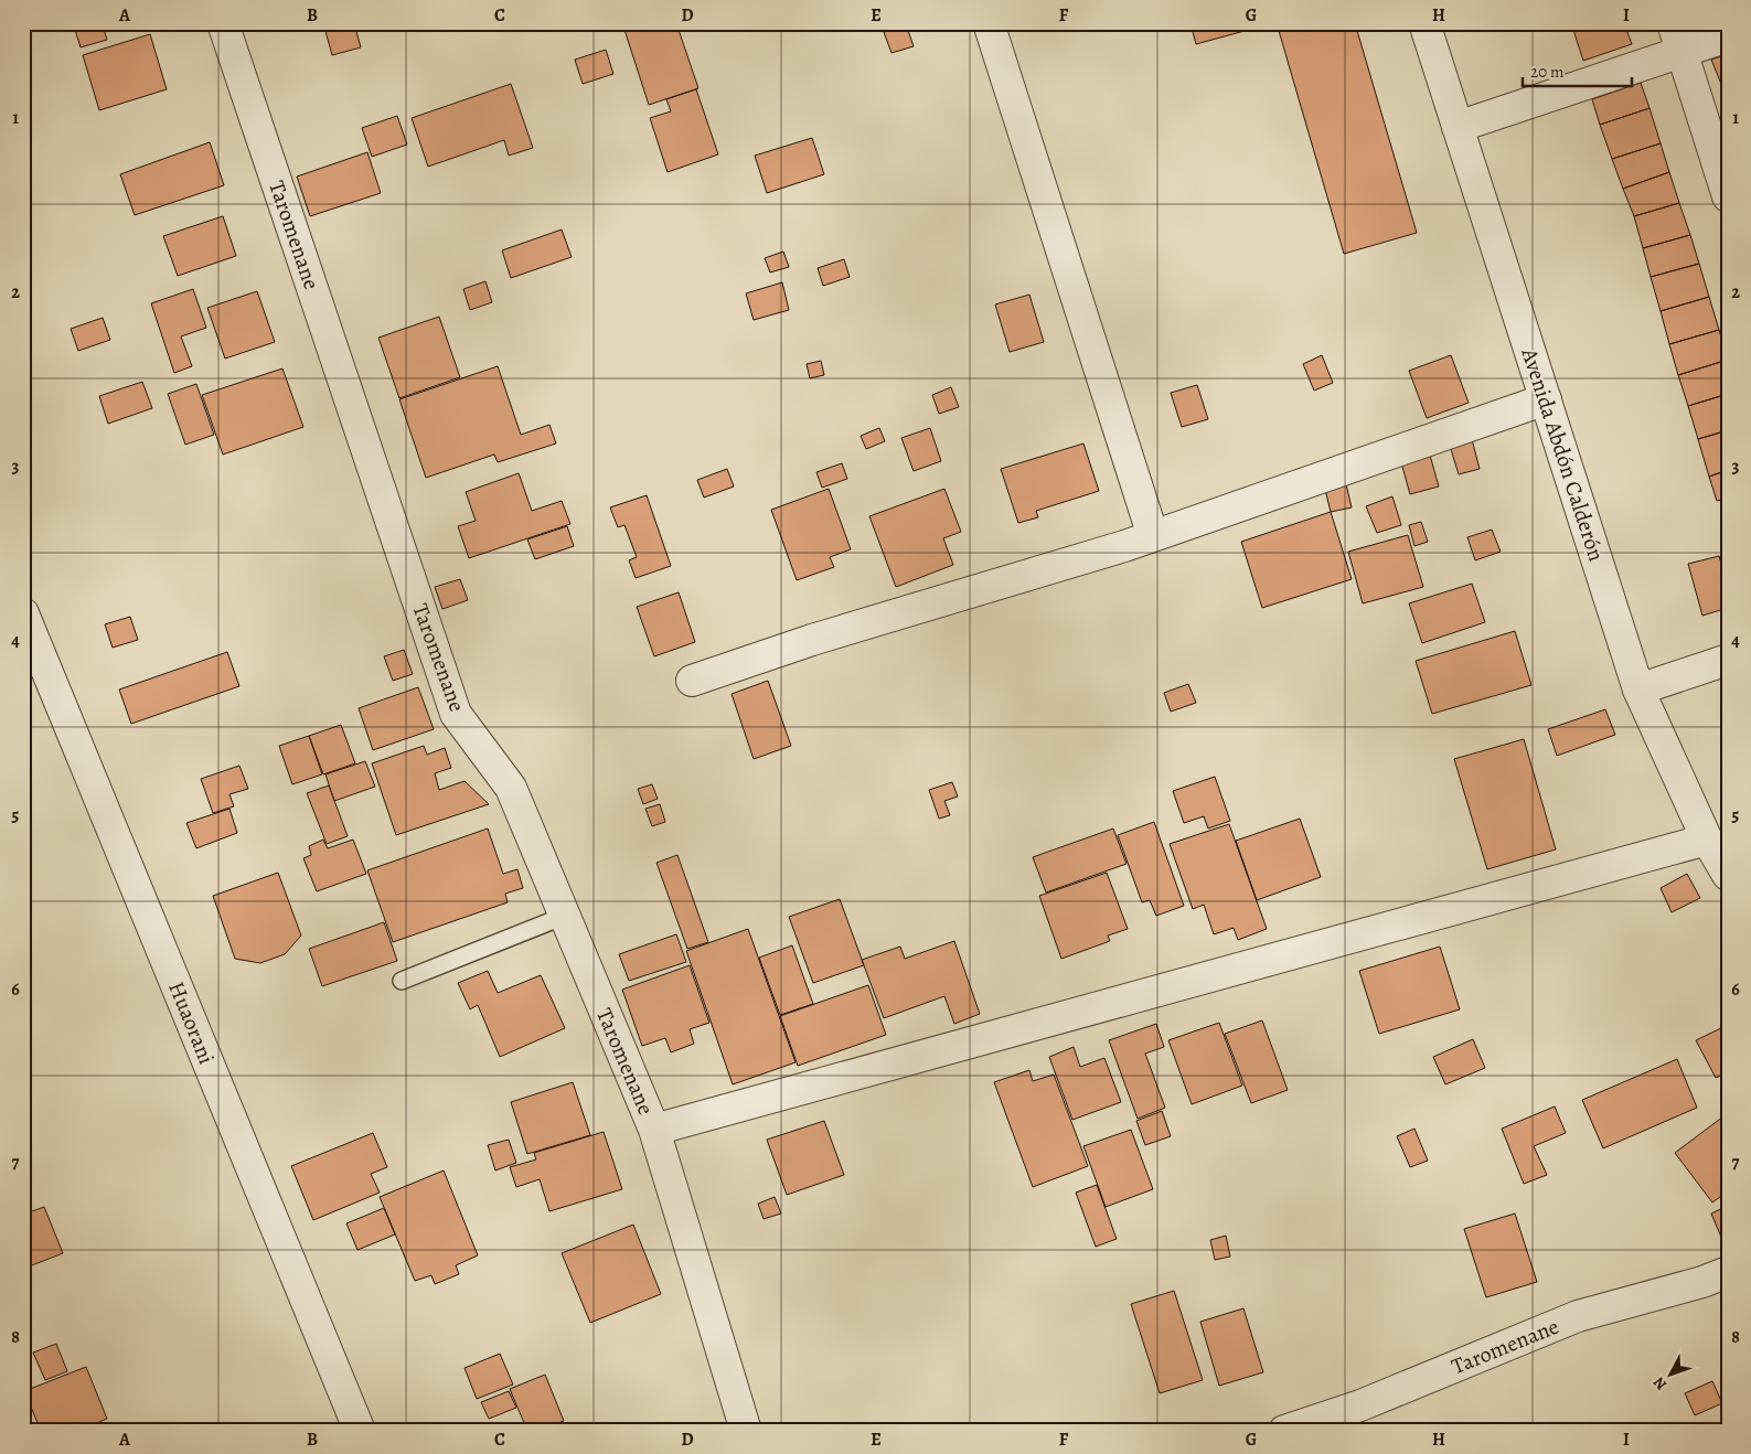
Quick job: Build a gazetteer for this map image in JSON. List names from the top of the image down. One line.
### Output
{"streets":{"street":["Taromenane","Avenida Abdón Calderón","Huaorani"]},"scale_bar":"20 m","north":"bottom left","grid":{"columns":["A","B","C","D","E","F","G","H","I"],"rows":["1","2","3","4","5","6","7","8"]}}
